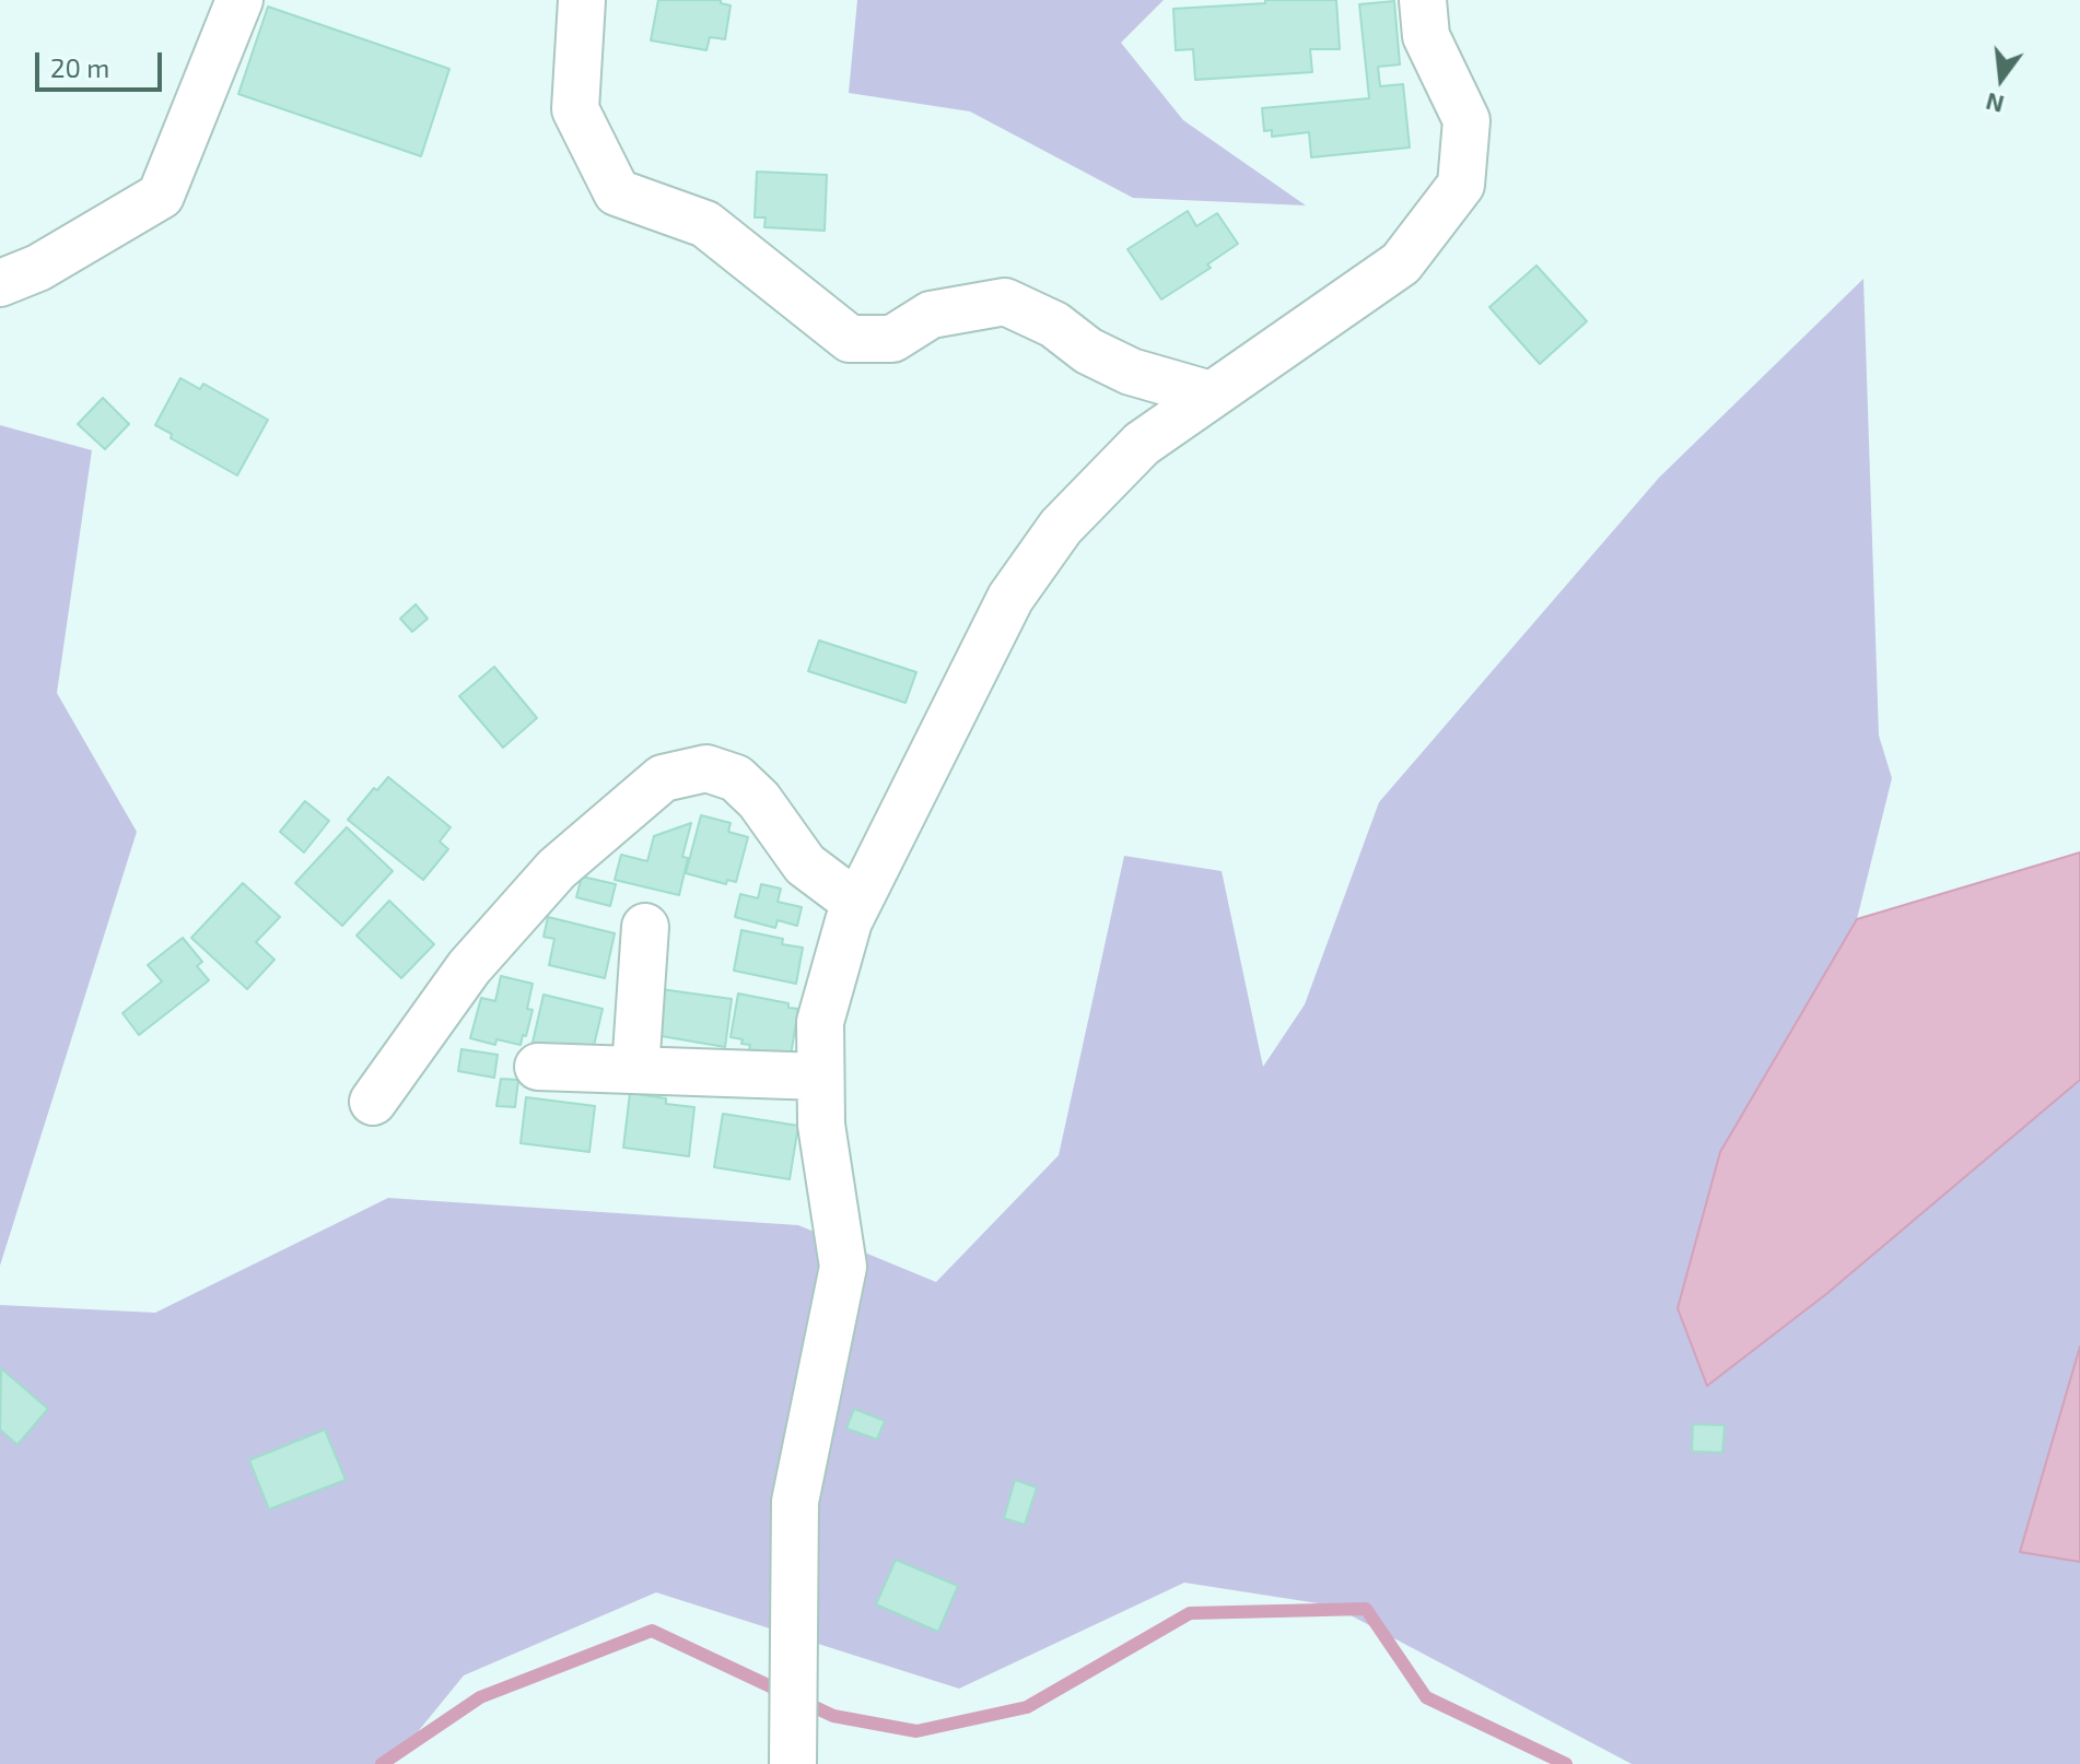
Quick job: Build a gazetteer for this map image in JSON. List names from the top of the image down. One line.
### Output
{"scale_bar":"20 m","north":"bottom"}
